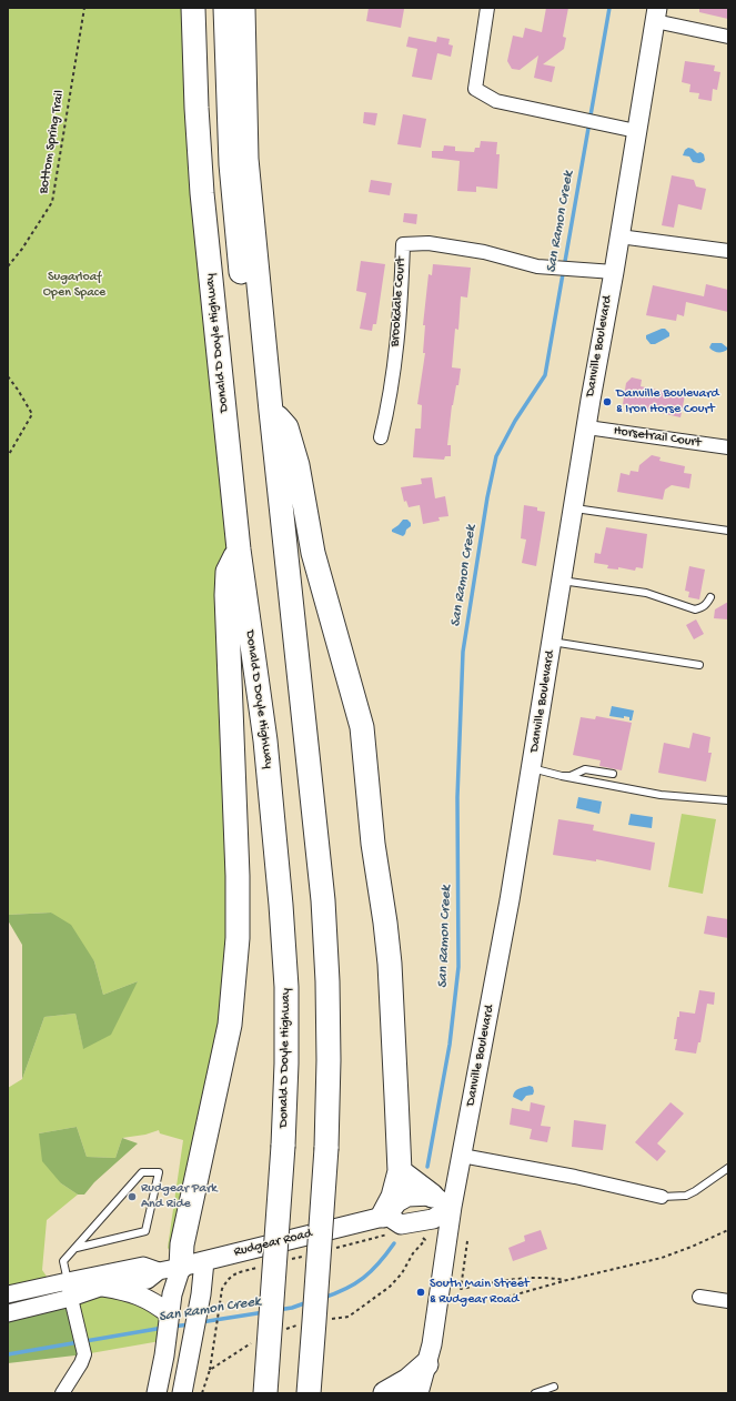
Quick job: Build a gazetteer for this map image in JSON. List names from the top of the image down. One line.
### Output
{"streets":{"highway":["Donald D Doyle Highway"],"main road":["Danville Boulevard","Rudgear Road"],"street":["Brookdale Court","Horsetrail Court"],"path":["Bottom Spring Trail"]},"crossings":[["Brookdale Court","Danville Boulevard"],["Danville Boulevard","Horsetrail Court"]],"water":["San Ramon Creek"],"parks":["Sugarloaf Open Space"],"places":["Danville Boulevard & Iron Horse Court","Rudgear Park And Ride","South Main Street & Rudgear Road"]}
